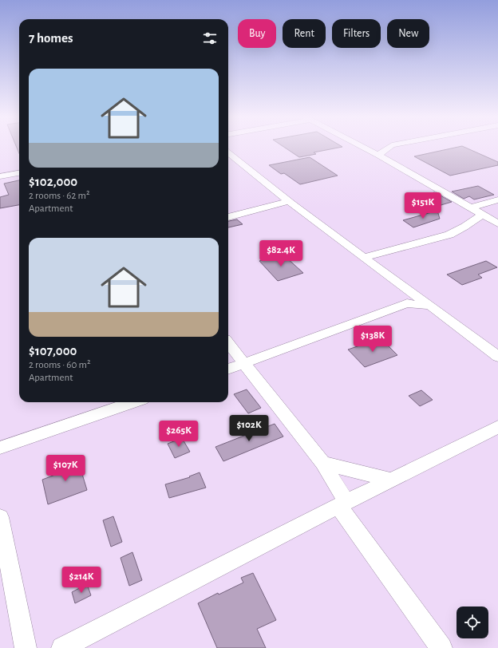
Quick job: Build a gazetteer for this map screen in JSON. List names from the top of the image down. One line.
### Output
{"page":{"chip":["Buy","Rent","Filters","New"],"heading":"7 homes","list":[{"name":"$102,000","note":"2 rooms · 62 m² · Apartment"},{"name":"$107,000","note":"2 rooms · 60 m² · Apartment"}],"price":["$151K","$82.4K","$138K","$102K","$265K","$107K","$214K"]}}
